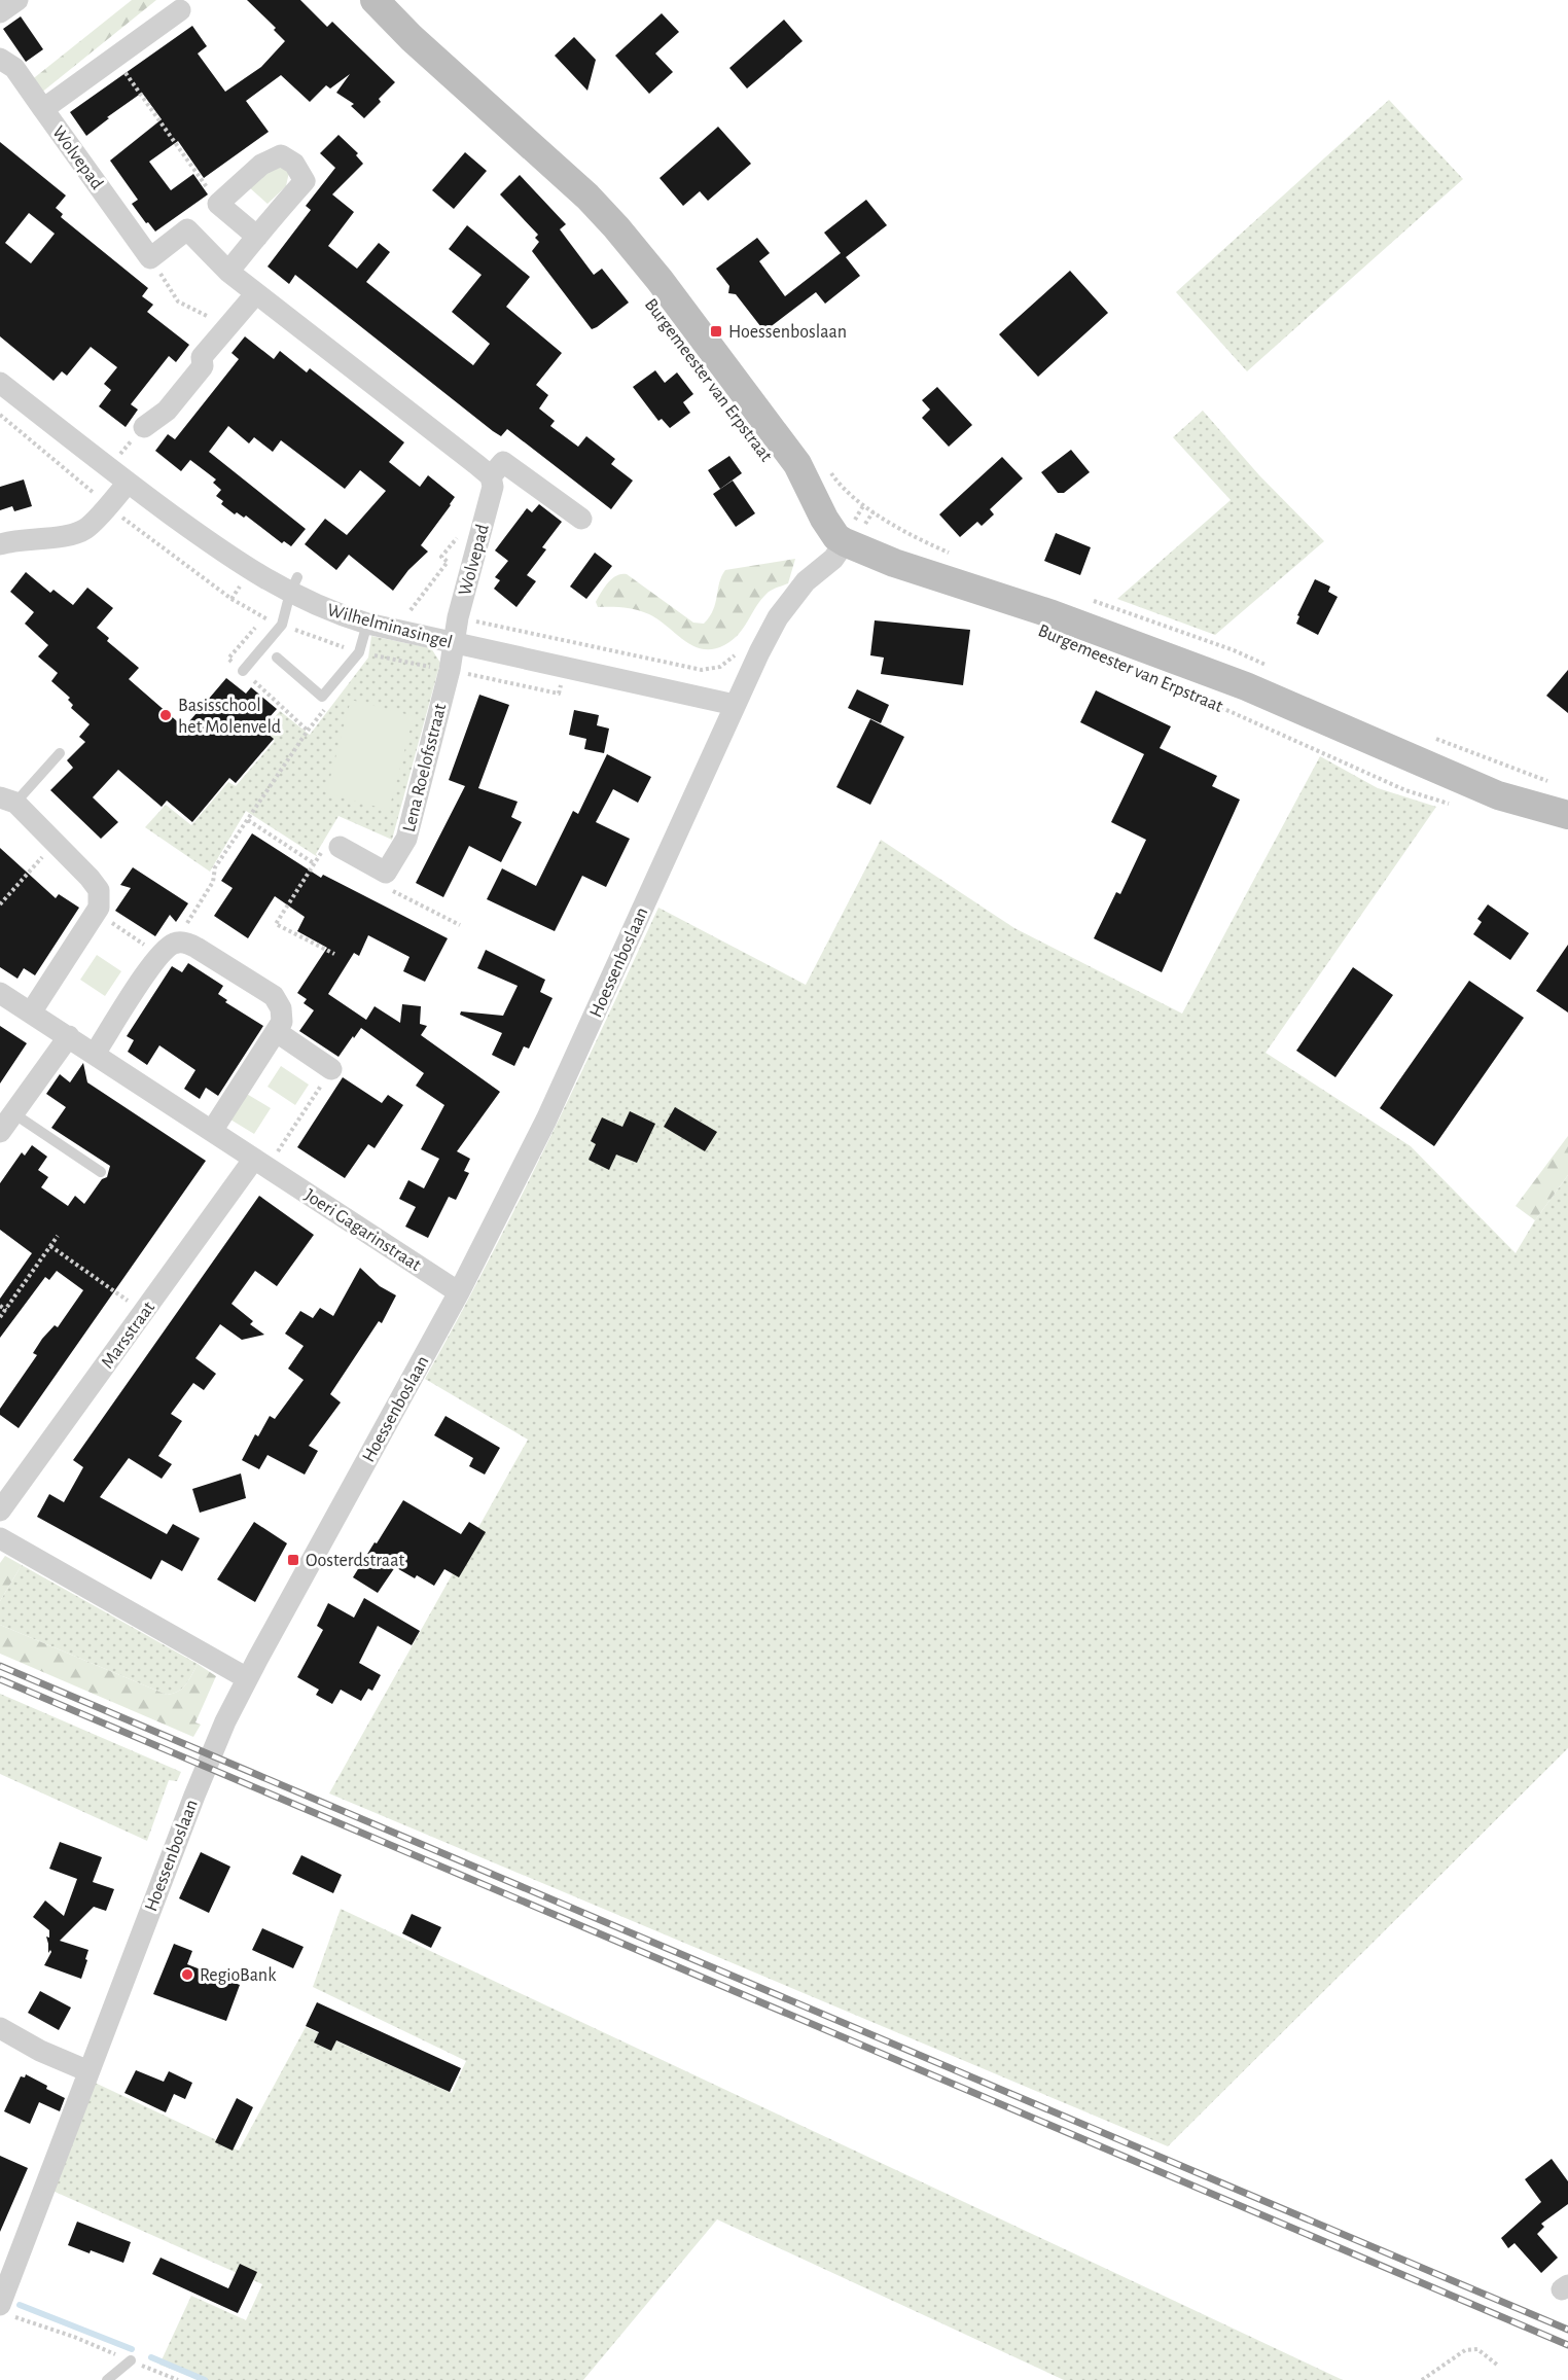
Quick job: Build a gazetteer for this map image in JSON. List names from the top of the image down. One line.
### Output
{"streets":{"street":["Wolvepad","Burgemeester van Erpstraat","Wilhelminasingel","Lena Roelofsstraat","Hoessenboslaan","Joeri Gagarinstraat","Marsstraat"]},"crossings":[["Wolvepad","Wilhelminasingel"],["Wolvepad","Lena Roelofsstraat"],["Burgemeester van Erpstraat","Hoessenboslaan"],["Wilhelminasingel","Lena Roelofsstraat"],["Wilhelminasingel","Hoessenboslaan"],["Hoessenboslaan","Joeri Gagarinstraat"],["Joeri Gagarinstraat","Marsstraat"]],"places":{"transit":["Hoessenboslaan","Oosterdstraat"],"other":["Basisschool het Molenveld","RegioBank"]}}
